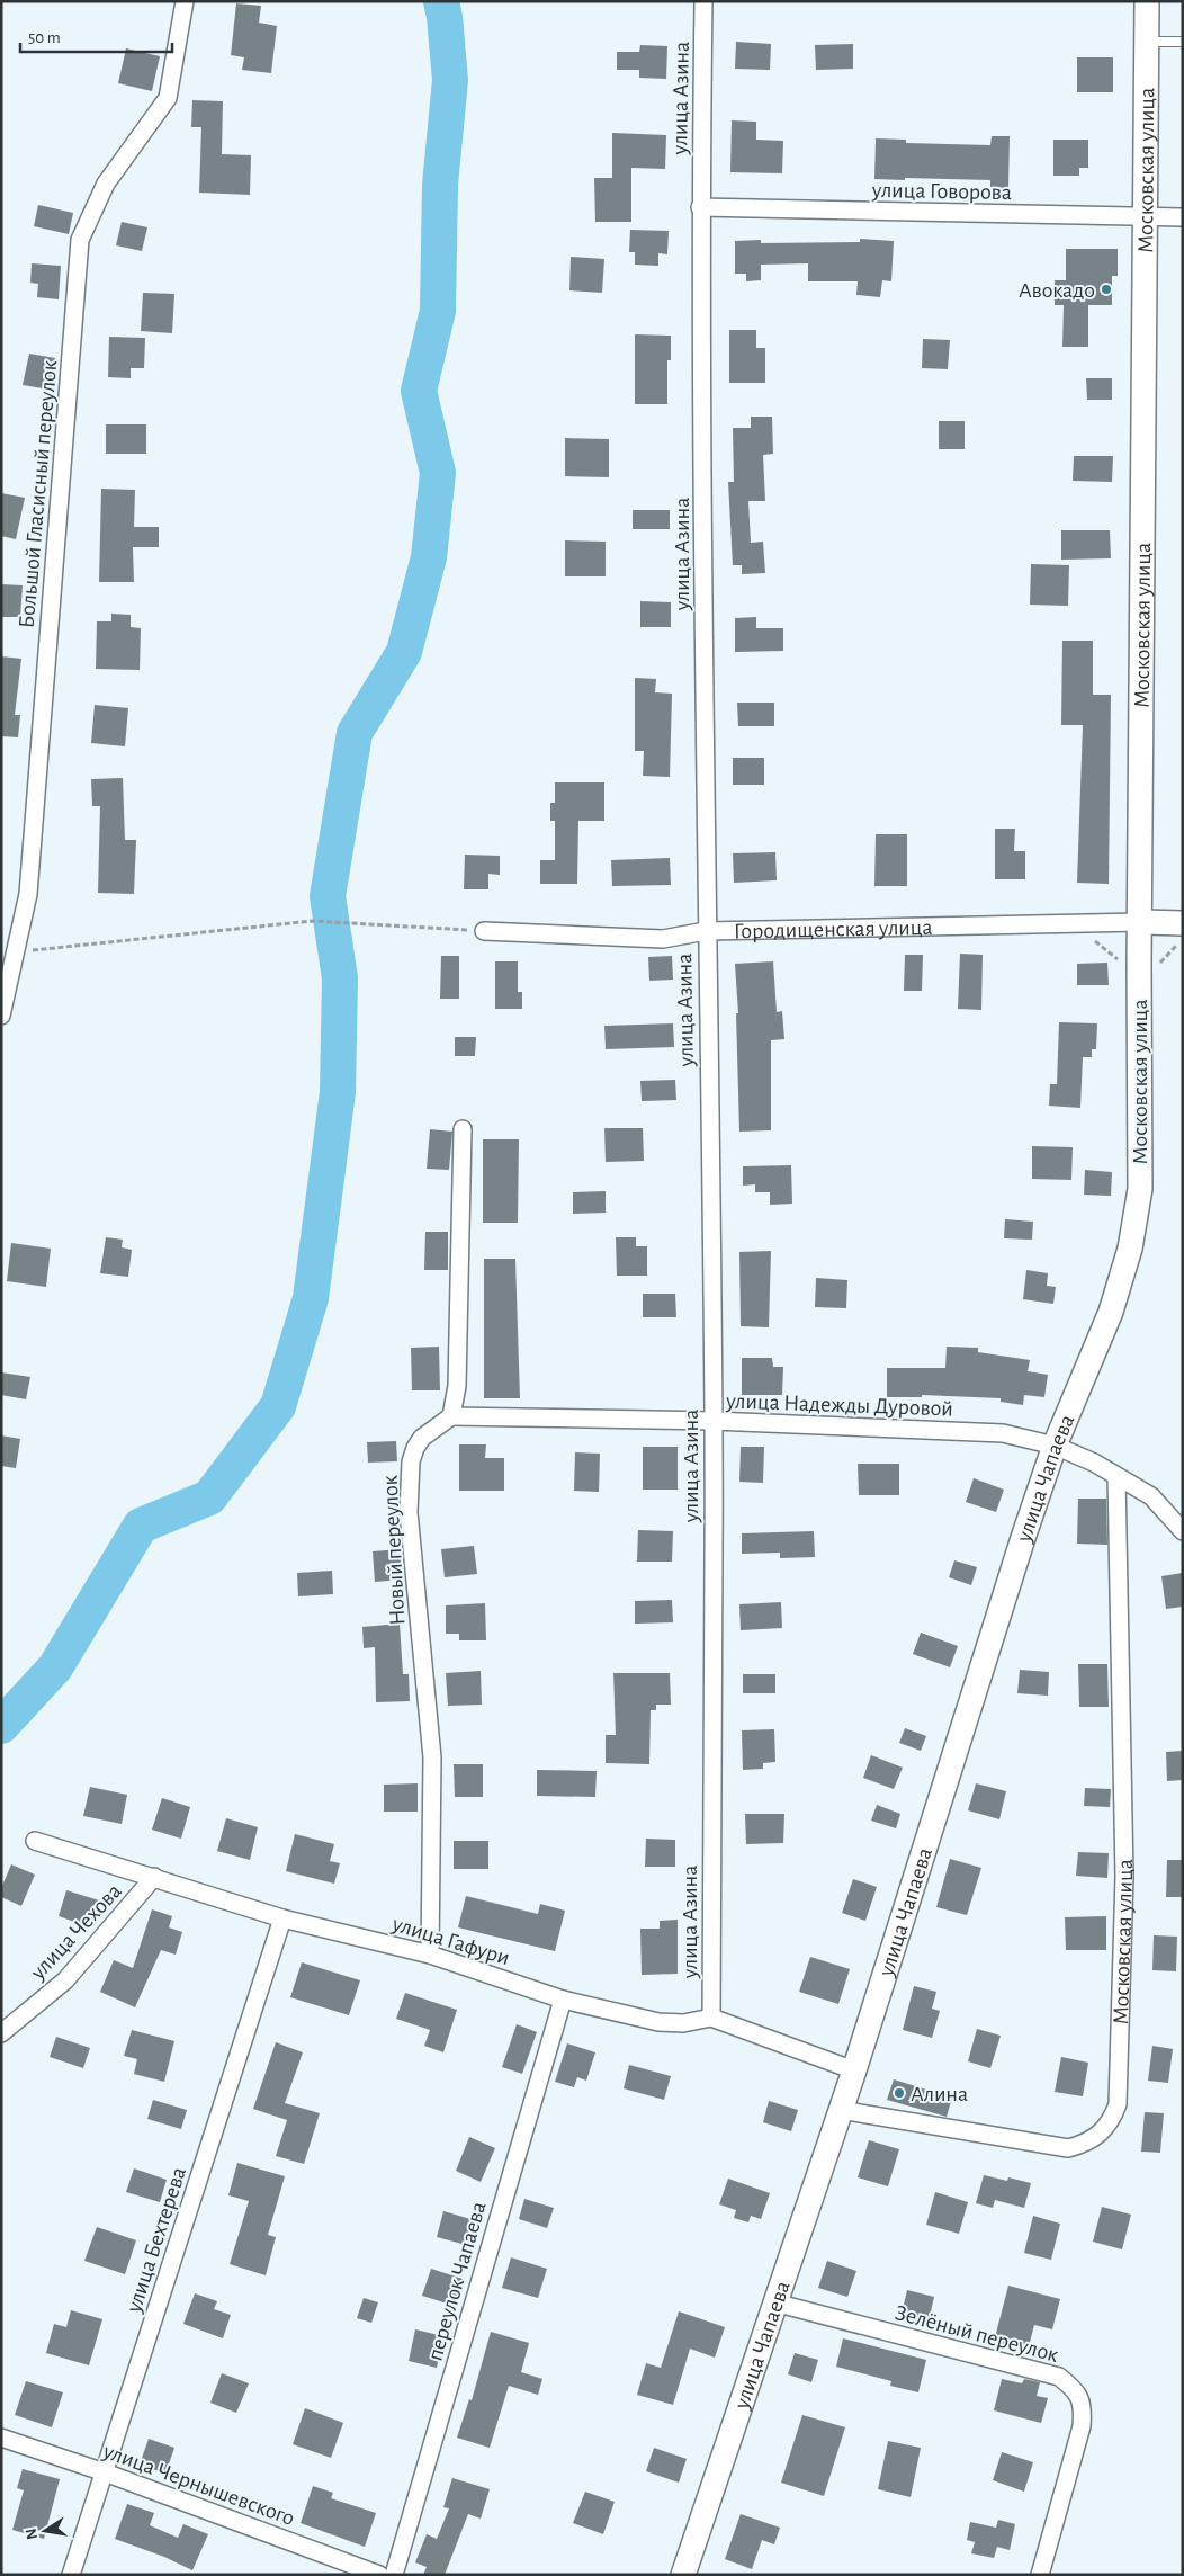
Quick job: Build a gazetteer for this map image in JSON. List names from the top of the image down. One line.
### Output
{"streets":{"street":["улица Азина","Московская улица","улица Говорова","Большой Гласисный переулок","Городищенская улица","улица Надежды Дуровой","улица Чапаева","Новый переулок","улица Чехова","улица Гафури","улица Бехтерева","переулок Чапаева","Зелёный переулок","улица Чернышевского"]},"crossings":[["улица Азина","улица Говорова"],["улица Азина","Городищенская улица"],["улица Азина","улица Надежды Дуровой"],["улица Азина","улица Гафури"],["Московская улица","улица Говорова"],["Московская улица","Городищенская улица"],["Московская улица","улица Надежды Дуровой"],["Московская улица","улица Чапаева"],["улица Надежды Дуровой","улица Чапаева"],["улица Надежды Дуровой","Новый переулок"],["улица Чапаева","Зелёный переулок"],["Новый переулок","улица Гафури"],["улица Чехова","улица Гафури"],["улица Гафури","улица Бехтерева"],["улица Гафури","переулок Чапаева"],["улица Бехтерева","улица Чернышевского"]],"places":["Авокадо","Алина"],"scale_bar":"50 m","north":"left"}
